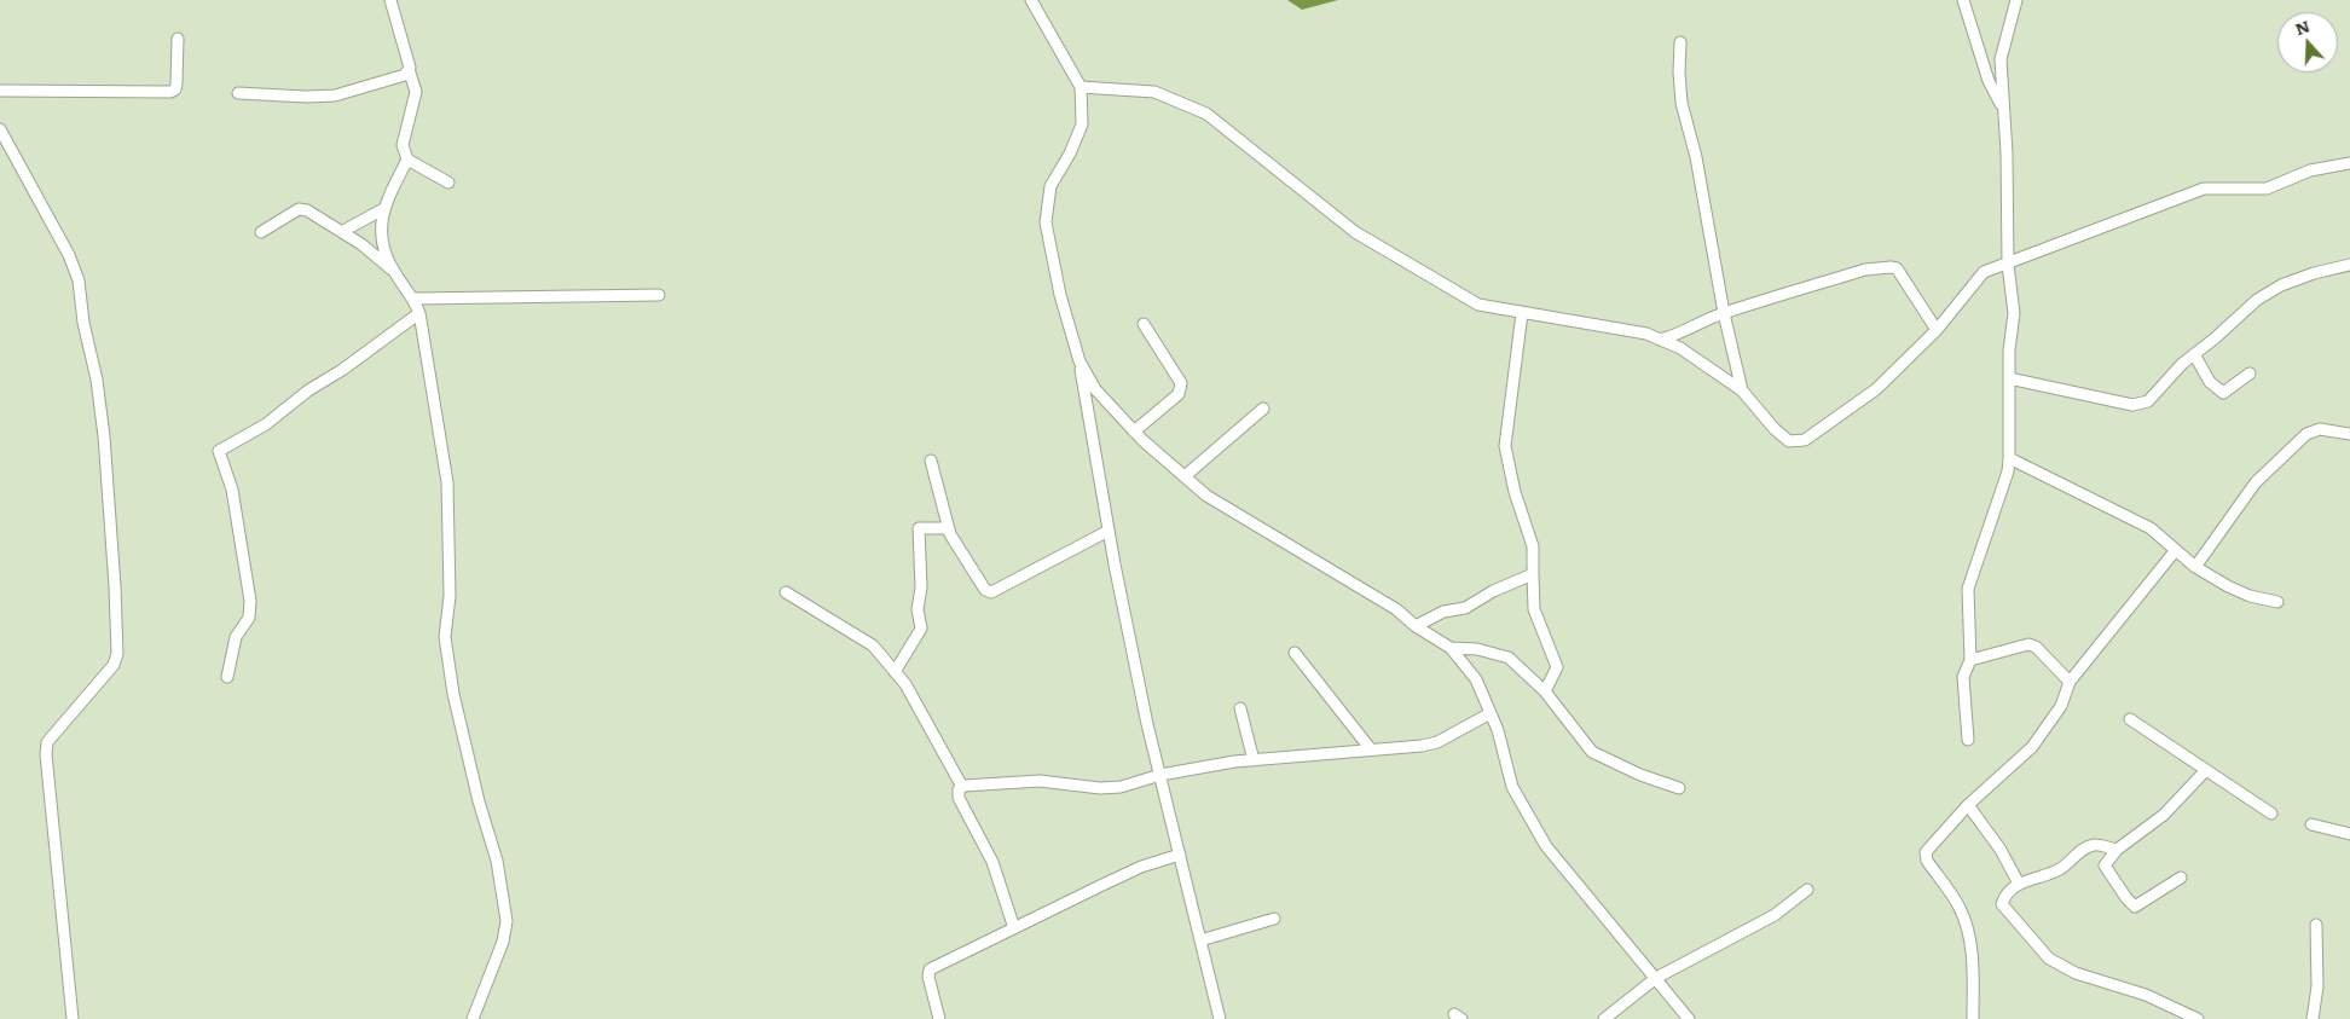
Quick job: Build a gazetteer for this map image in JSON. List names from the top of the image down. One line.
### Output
{"north":"top"}
